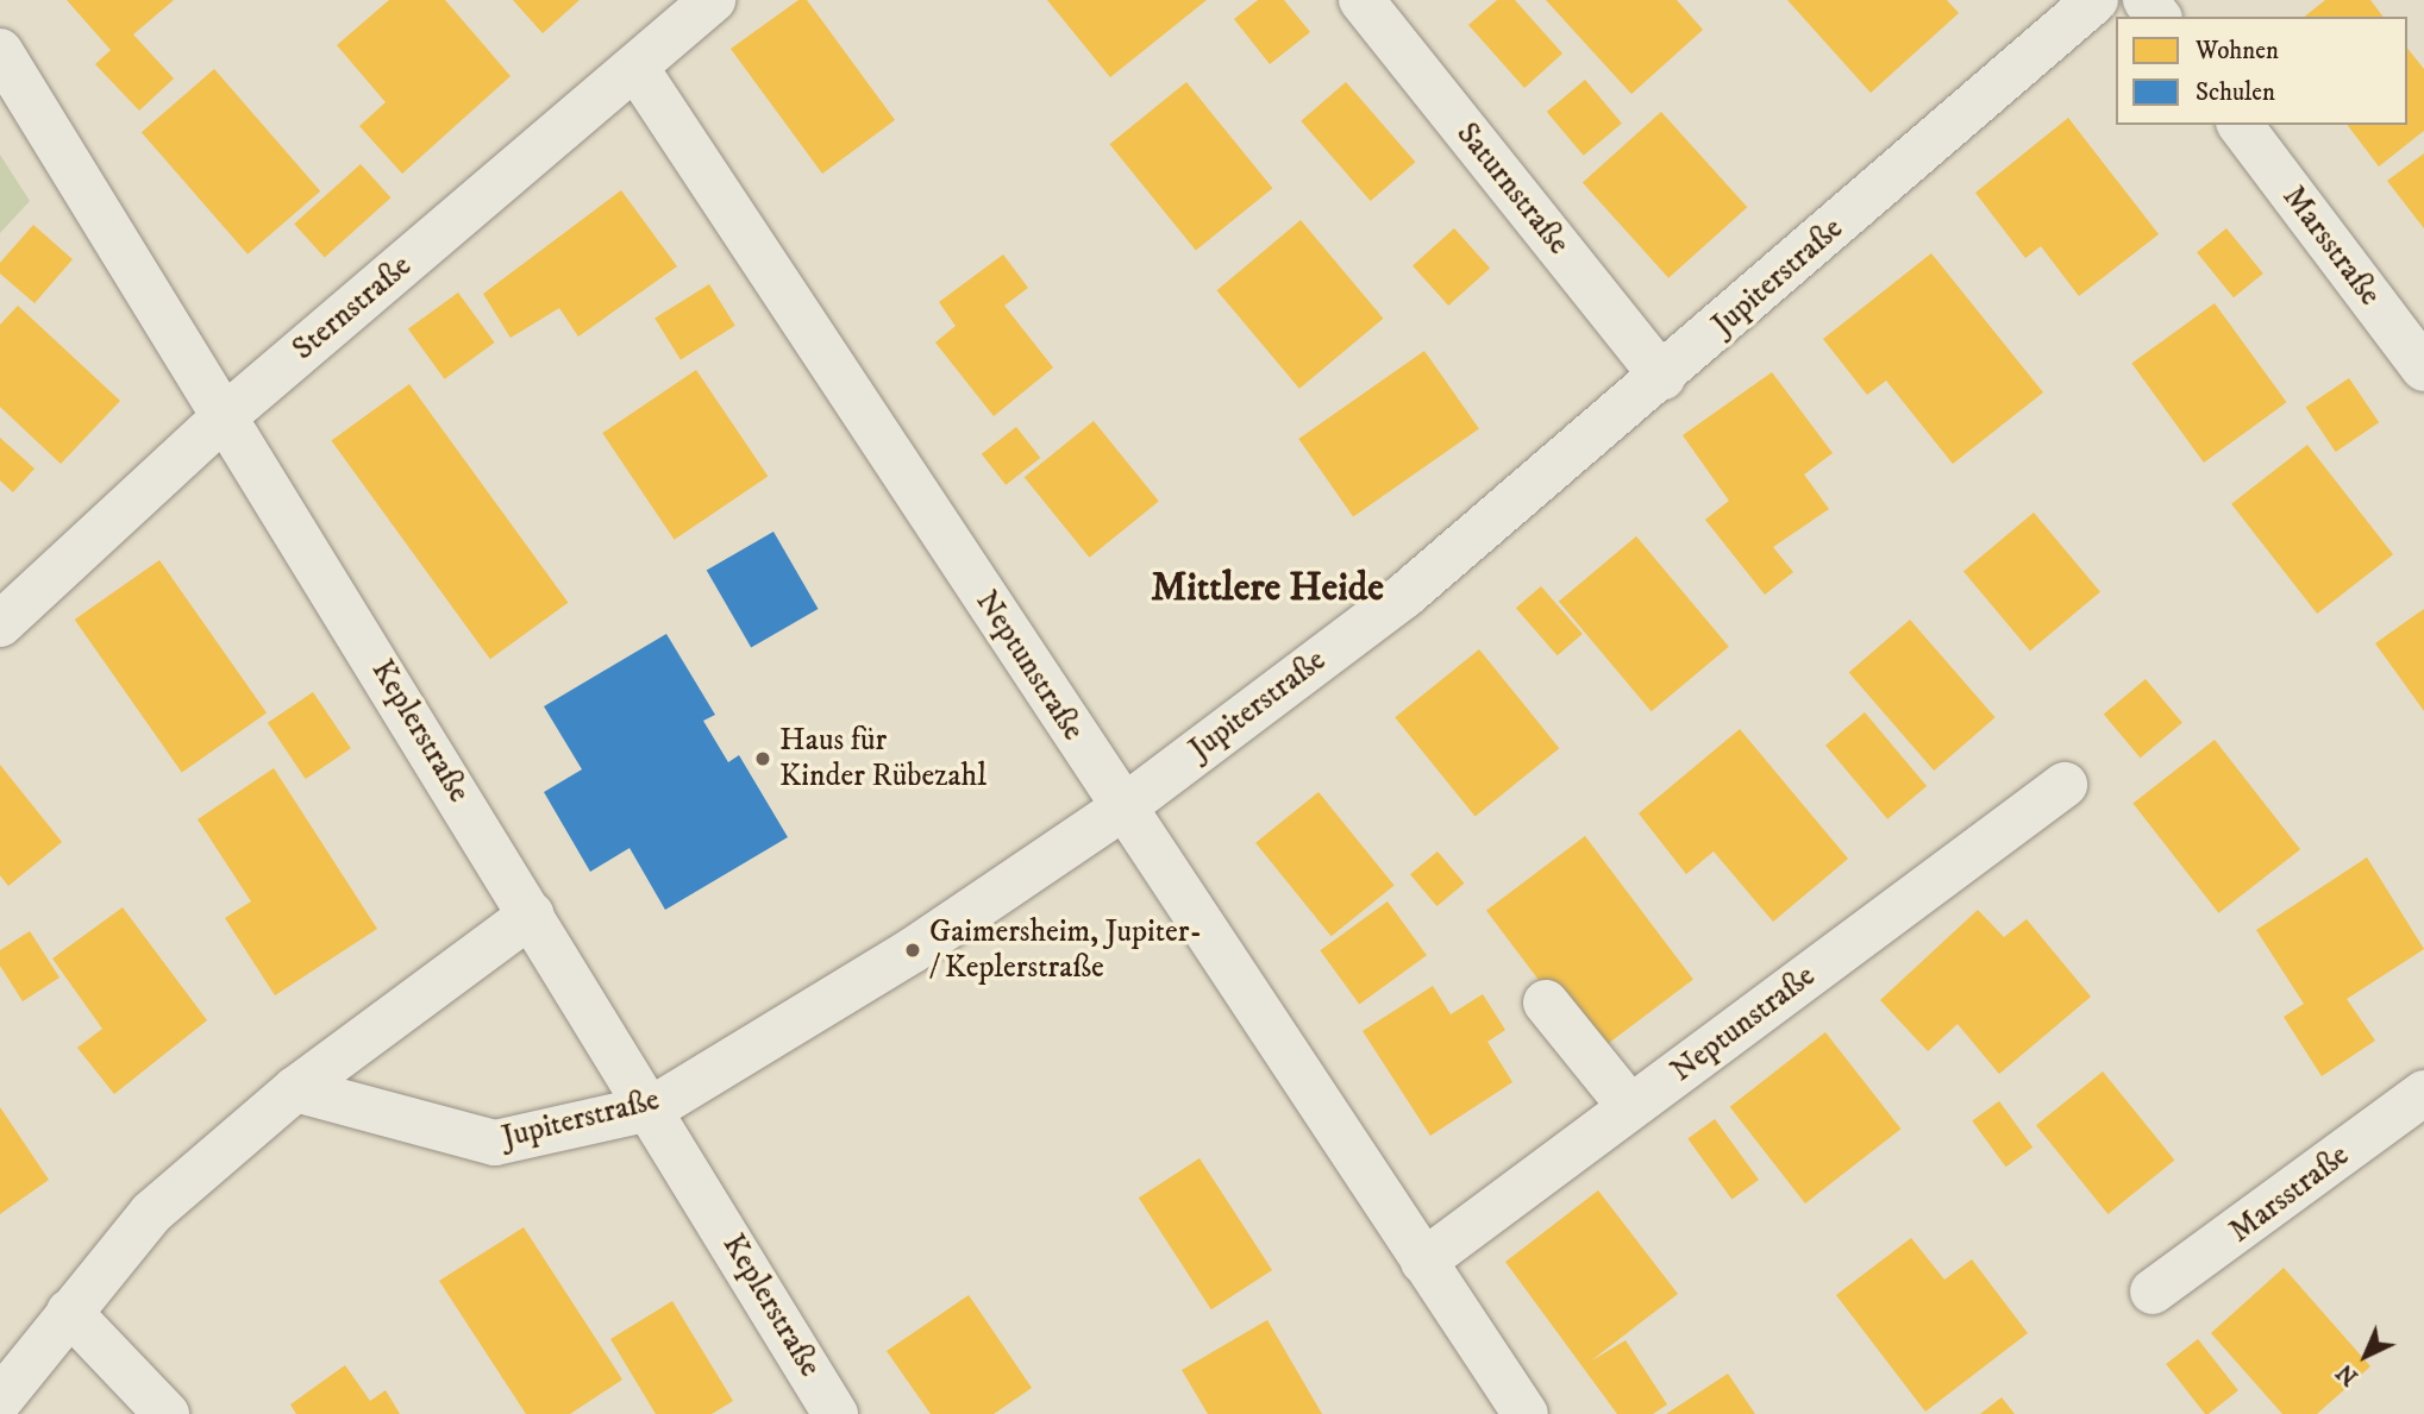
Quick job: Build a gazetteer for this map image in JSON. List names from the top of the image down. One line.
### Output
{"streets":{"street":["Saturnstraße","Marsstraße","Jupiterstraße","Sternstraße","Neptunstraße","Keplerstraße"]},"crossings":[["Saturnstraße","Jupiterstraße"],["Jupiterstraße","Neptunstraße"],["Jupiterstraße","Keplerstraße"],["Sternstraße","Neptunstraße"],["Sternstraße","Keplerstraße"]],"districts":["Mittlere Heide"],"places":["Haus für Kinder Rübezahl","Gaimersheim, Jupiter- / Keplerstraße"],"legend":["Wohnen","Schulen"],"north":"bottom left"}
